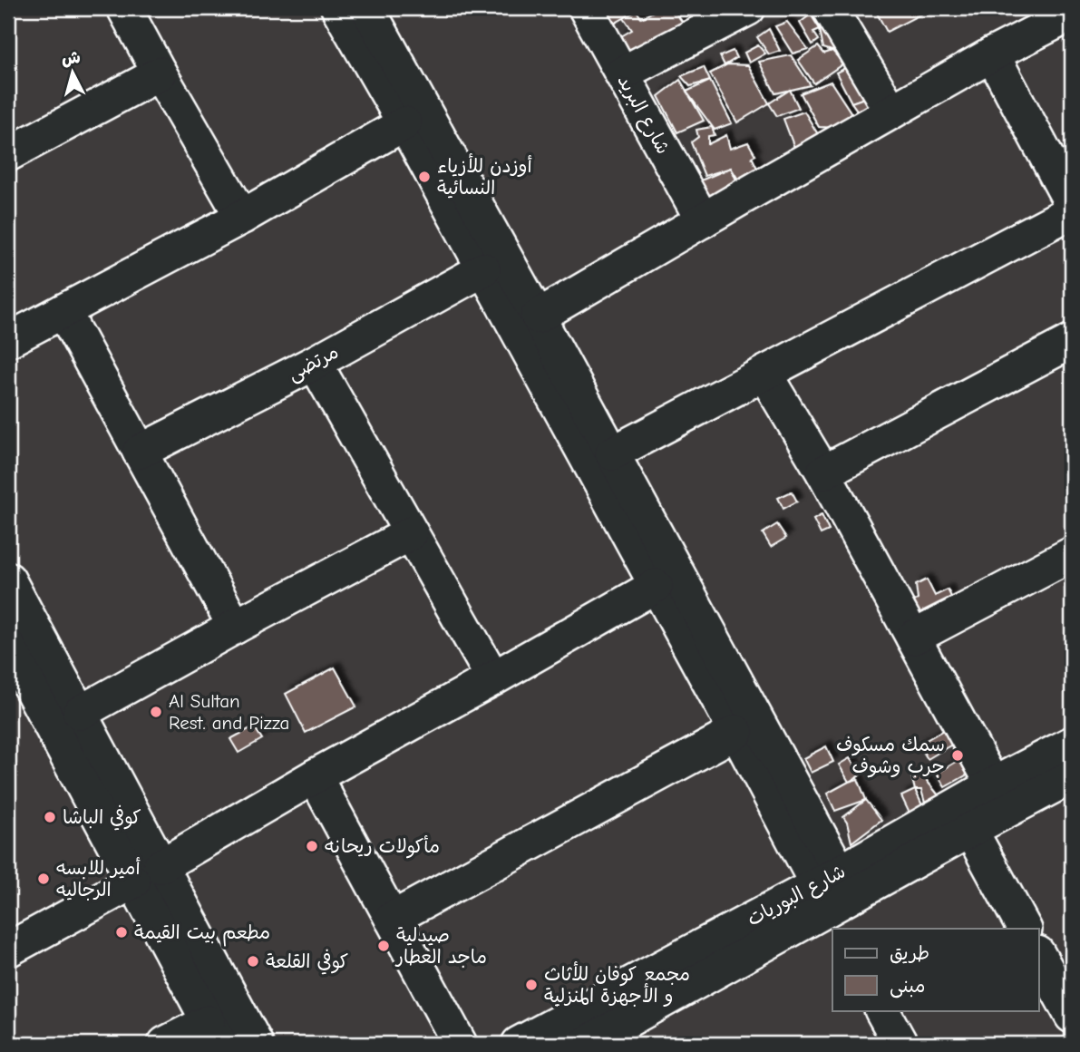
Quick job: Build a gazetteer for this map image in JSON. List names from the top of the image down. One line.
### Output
{"streets":{"street":["شارع البريد","مرتضى","شارع البوريات"]},"places":["أوزدن للأزياء النسائية","Al Sultan Rest. and Pizza","سمك مسكوف جرب وشوف","كوفي الباشا","مأكولات ريحانه","أمير للابسه الرجاليه","مطعم بيت القيمة","صيدلية ماجد العطار","كوفي القلعة","مجمع كوفان للأثاث و الأجهزة المنزلية"],"legend":["طريق","مبنى"],"north":"top"}
